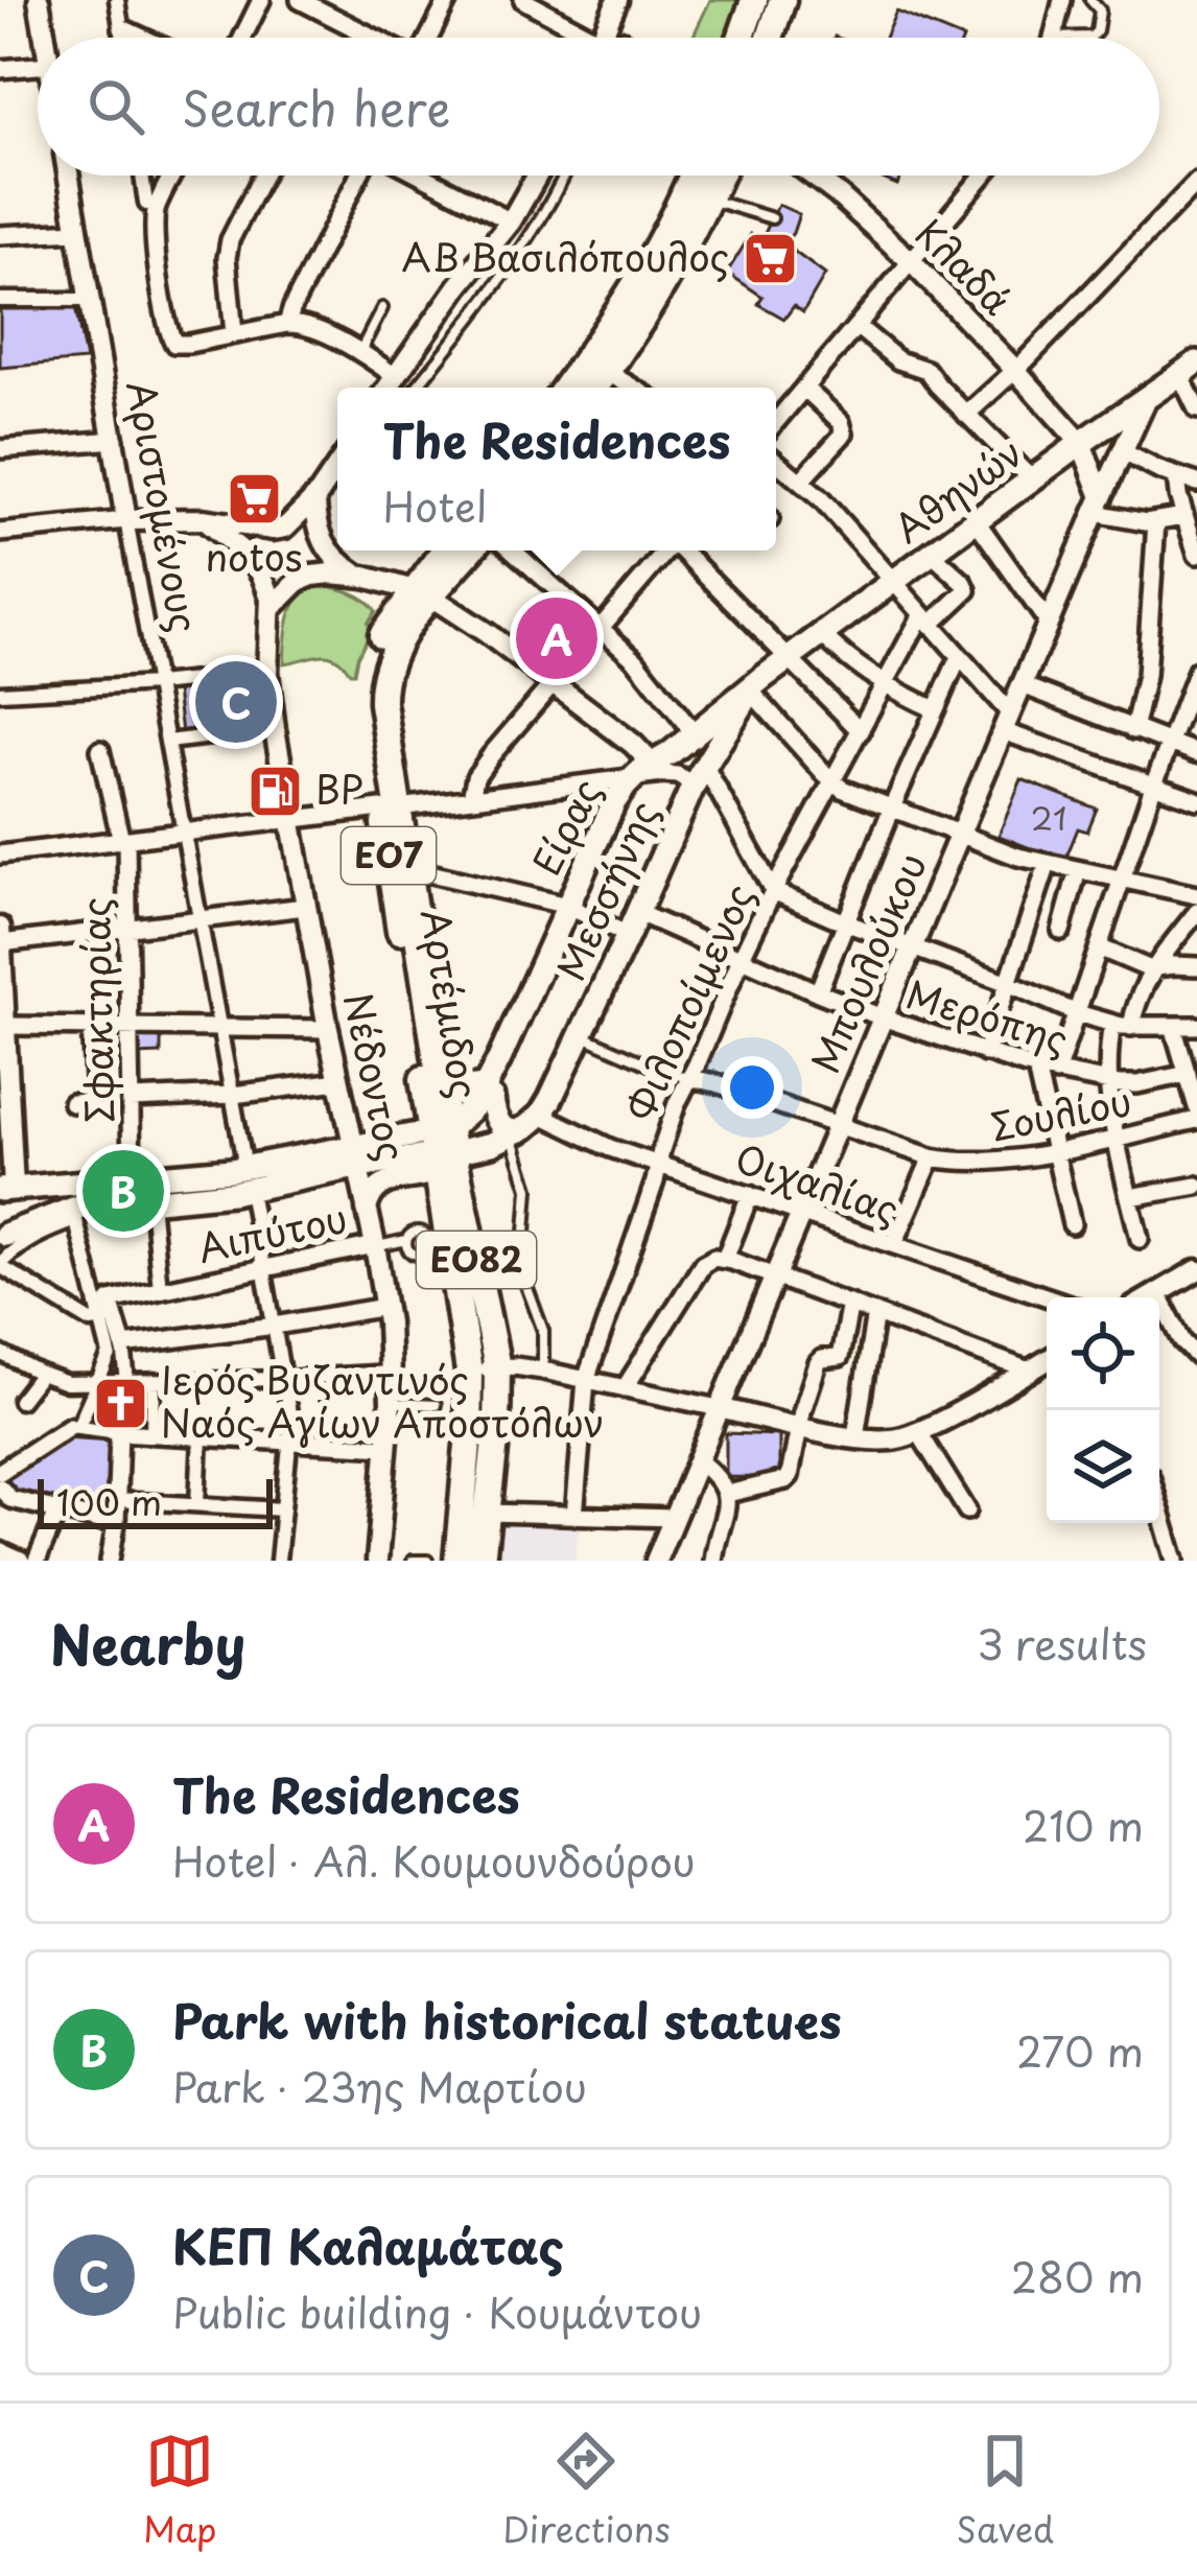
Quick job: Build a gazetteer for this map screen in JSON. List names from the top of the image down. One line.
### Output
{"streets":{"main road":["Αθηνών","Είρας","ΕΟ7","Μεσσήνης","Αρτέμιδος","ΕΟ82"],"street":["Κλαδά","Αριστομένους","Μπουλούκου","Φιλοποίμενος","Σφακτηρίας","Μερόπης","Νέδοντος","Σουλίου","Οιχαλίας","Αιπύτου"]},"crossings":[["Κλαδά","Αθηνών"],["Αθηνών","Είρας"],["Αθηνών","Μεσσήνης"],["Αθηνών","Μπουλούκου"],["Αθηνών","Φιλοποίμενος"],["Αριστομένους","Μεσσήνης"],["Αριστομένους","Αιπύτου"],["Είρας","Μεσσήνης"],["Είρας","Αρτέμιδος"],["Είρας","Μερόπης"],["Μεσσήνης","Αρτέμιδος"],["Μεσσήνης","Μερόπης"],["Μεσσήνης","Νέδοντος"],["Μεσσήνης","Σουλίου"],["Μεσσήνης","Οιχαλίας"],["Μπουλούκου","Μερόπης"],["Μπουλούκου","Σουλίου"],["Μπουλούκου","Οιχαλίας"],["Φιλοποίμενος","Μερόπης"],["Φιλοποίμενος","Σουλίου"],["Φιλοποίμενος","Οιχαλίας"],["Αρτέμιδος","Μερόπης"],["Νέδοντος","Αιπύτου"]],"places":{"supermarket":["ΑΒ Βασιλόπουλος","notos"],"fuel station":["BP"],"church":["Ιερός Βυζαντινός Ναός Αγίων Αποστόλων"]},"house_numbers":["21"],"scale_bar":"100 m","page":{"search":"Search here","popup":["The Residences","Hotel"],"pins":["A","C","B"],"scale":"100 m","heading":["Nearby","3 results"],"list":[{"mark":"A","name":"The Residences","note":"Hotel · Αλ. Κουμουνδούρου","value":"210 m"},{"mark":"B","name":"Park with historical statues","note":"Park · 23ης Μαρτίου","value":"270 m"},{"mark":"C","name":"ΚΕΠ Καλαμάτας","note":"Public building · Κουμάντου","value":"280 m"}],"nav":["Map","Directions","Saved"]}}
